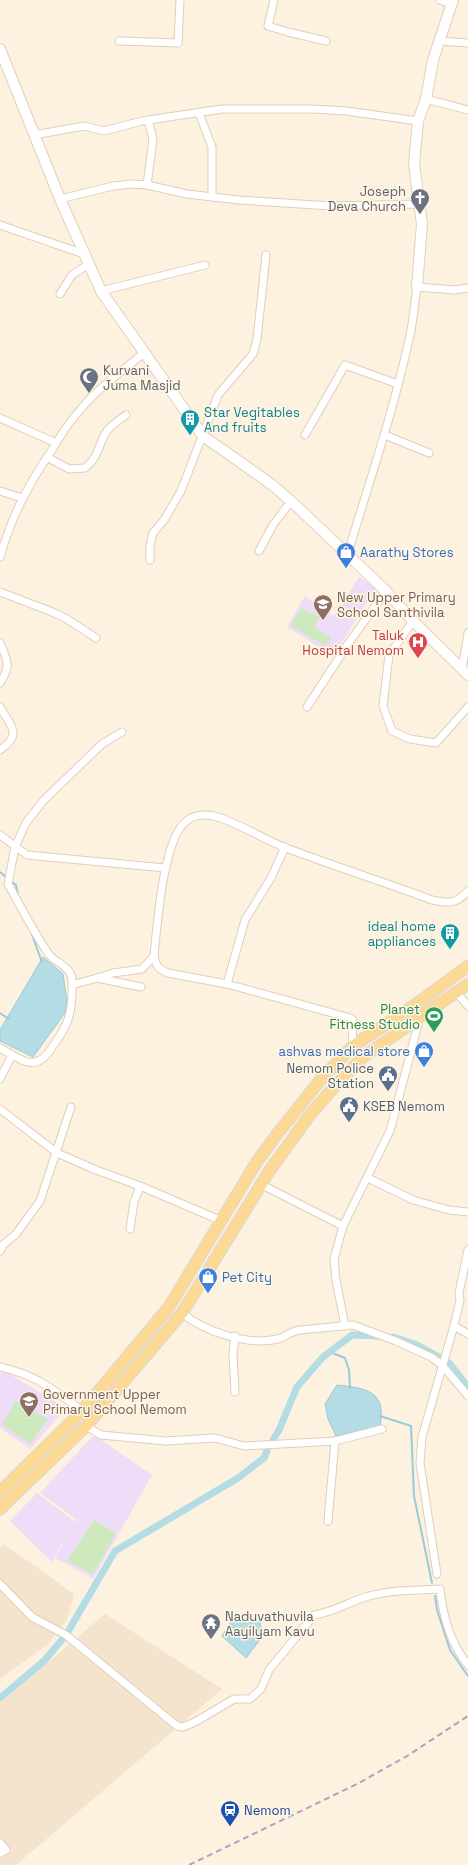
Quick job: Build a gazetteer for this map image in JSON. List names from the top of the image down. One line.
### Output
{"places":{"church":["Joseph Deva Church"],"mosque":["Kurvani Juma Masjid"],"building":["Star Vegitables And fruits","ideal home appliances"],"shop":["Aarathy Stores","ashvas medical store","Pet City"],"school or university":["New Upper Primary School Santhivila","Government Upper Primary School Nemom"],"hospital":["Taluk Hospital Nemom"],"sports":["Planet Fitness Studio"],"public building":["Nemom Police Station","KSEB Nemom"],"temple":["Naduvathuvila Aayilyam Kavu"],"station":["Nemom"]}}
